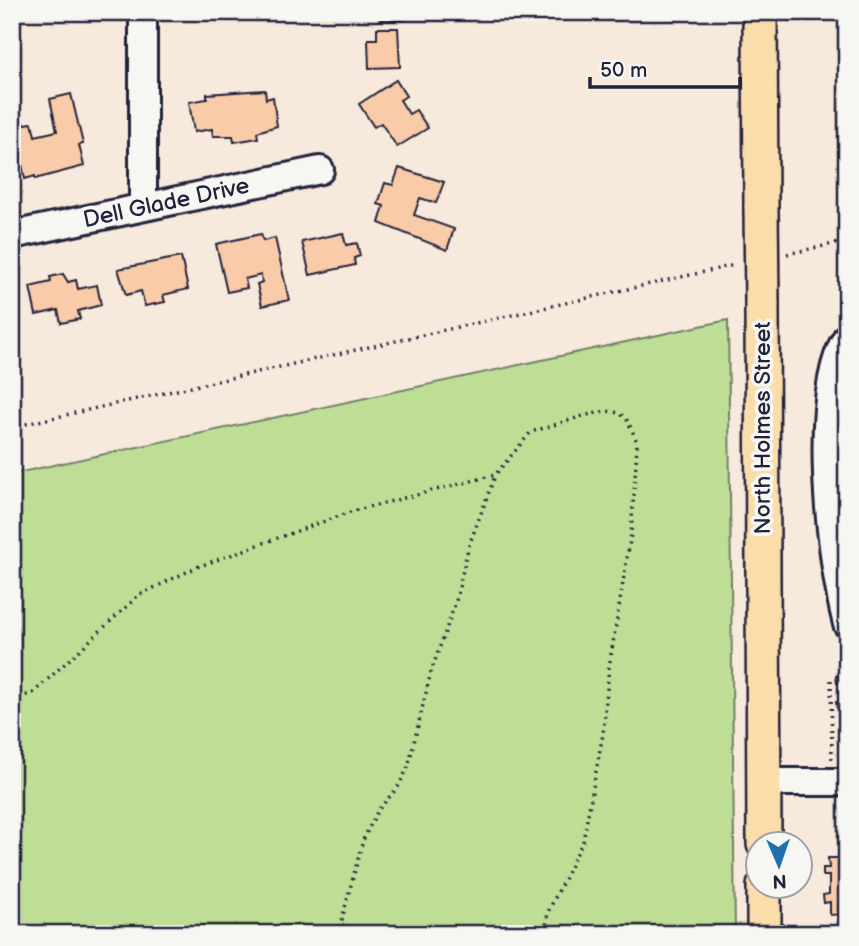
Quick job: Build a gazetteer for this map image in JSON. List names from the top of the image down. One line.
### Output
{"streets":{"main road":["North Holmes Street"],"street":["Dell Glade Drive"]},"scale_bar":"50 m","north":"bottom"}
